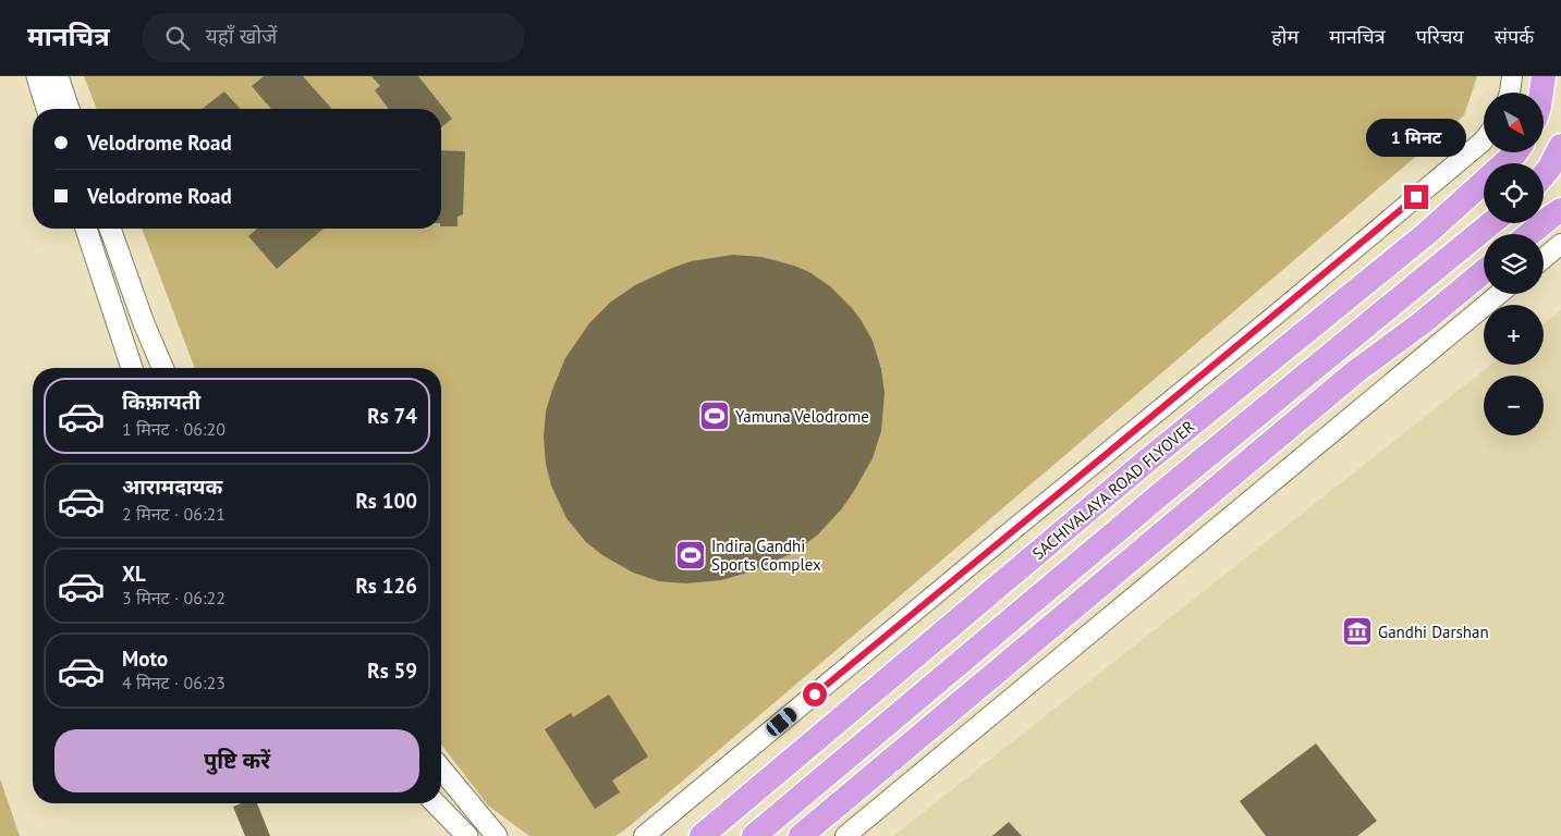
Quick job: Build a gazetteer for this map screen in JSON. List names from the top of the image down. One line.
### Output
{"streets":{"highway":["SACHIVALAYA ROAD FLYOVER"]},"places":{"sports":["Yamuna Velodrome","Indira Gandhi Sports Complex"],"museum":["Gandhi Darshan"]},"north":"bottom right","page":{"header":"मानचित्र","search":"यहाँ खोजें","nav":["होम","मानचित्र","परिचय","संपर्क"],"map_buttons":["+","−"],"banner":["Velodrome Road","Velodrome Road"],"bubble":"1 मिनट","list":[{"name":"किफ़ायती","note":"1 मिनट · 06:20","value":"Rs 74"},{"name":"आरामदायक","note":"2 मिनट · 06:21","value":"Rs 100"},{"name":"XL","note":"3 मिनट · 06:22","value":"Rs 126"},{"name":"Moto","note":"4 मिनट · 06:23","value":"Rs 59"}],"buttons":"पुष्टि करें"}}
